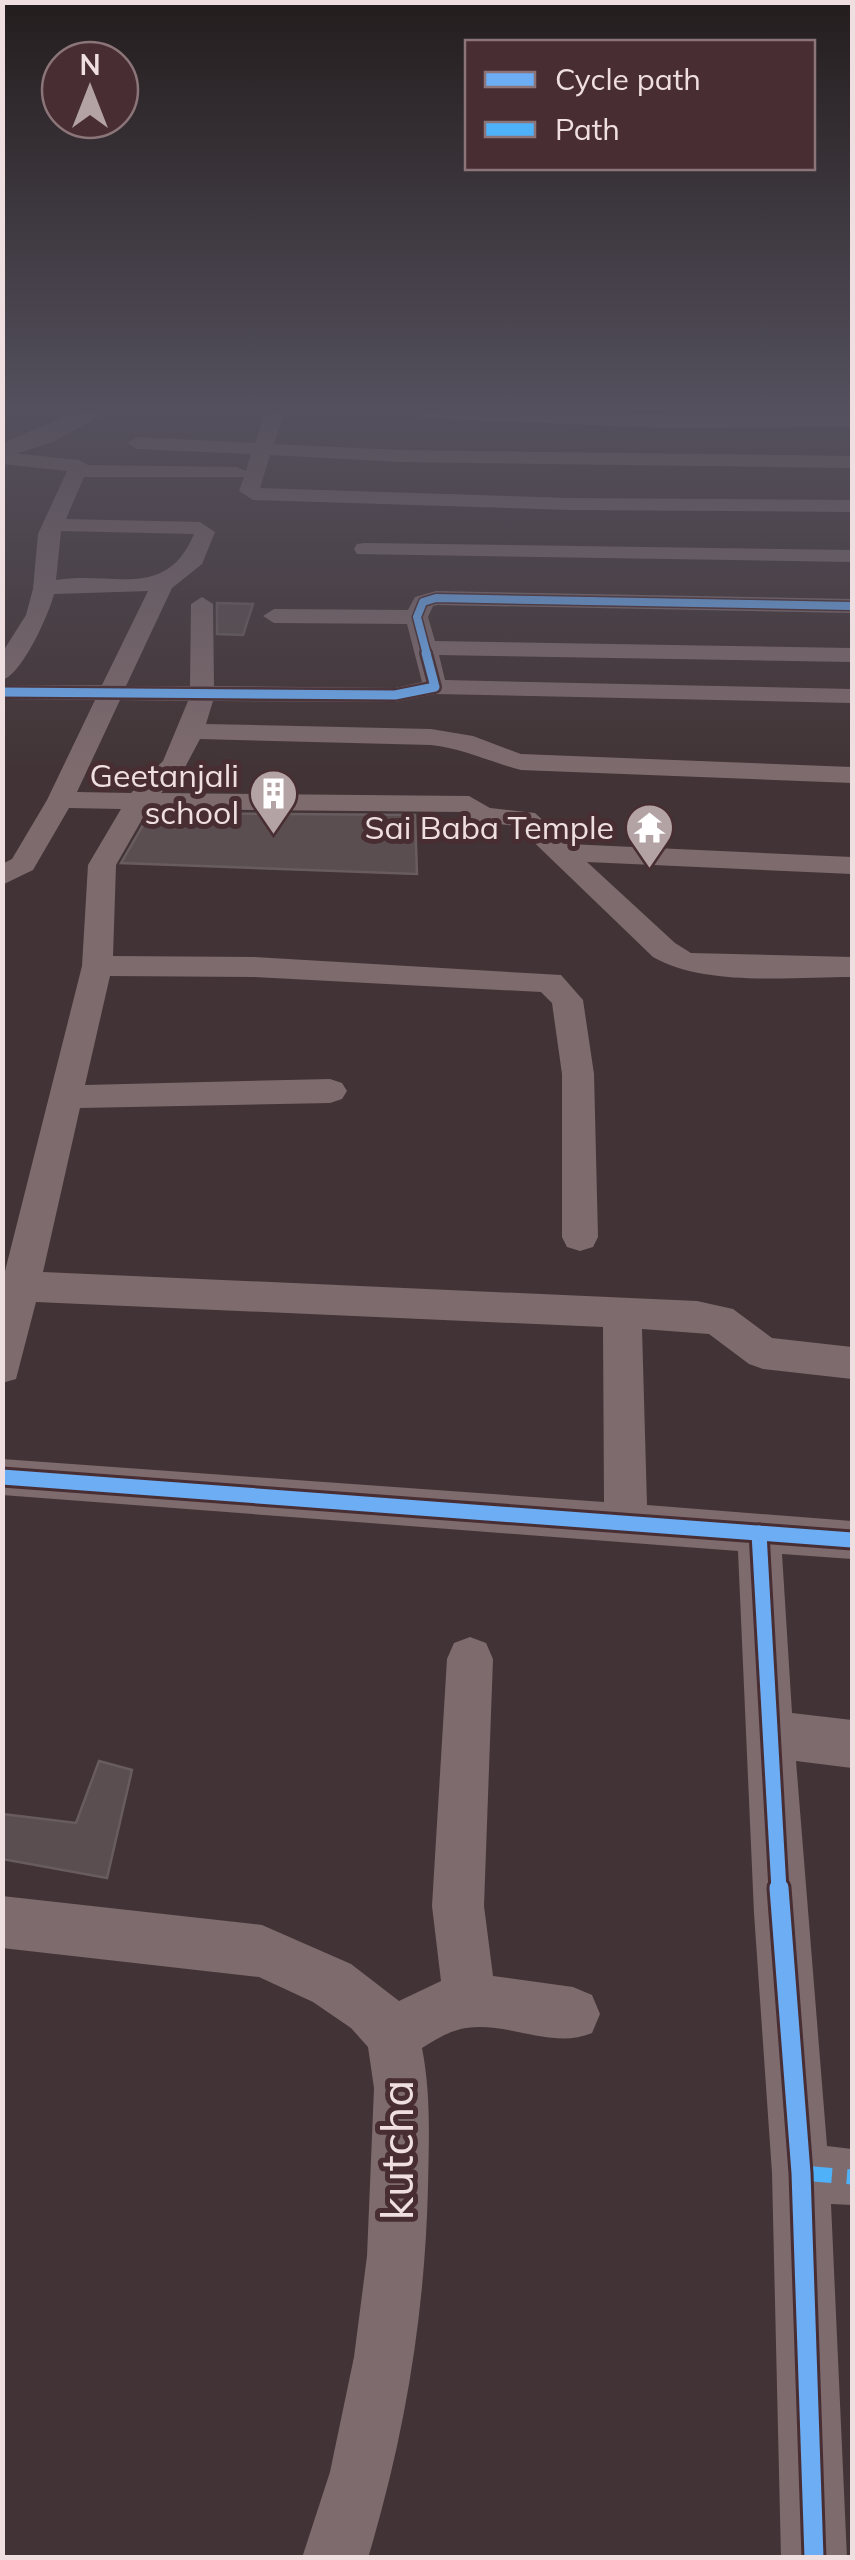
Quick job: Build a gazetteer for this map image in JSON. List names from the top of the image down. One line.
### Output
{"streets":{"street":["kutcha"]},"places":{"building":["Geetanjali school"],"temple":["Sai Baba Temple"]},"legend":["Cycle path","Path"],"north":"top"}
